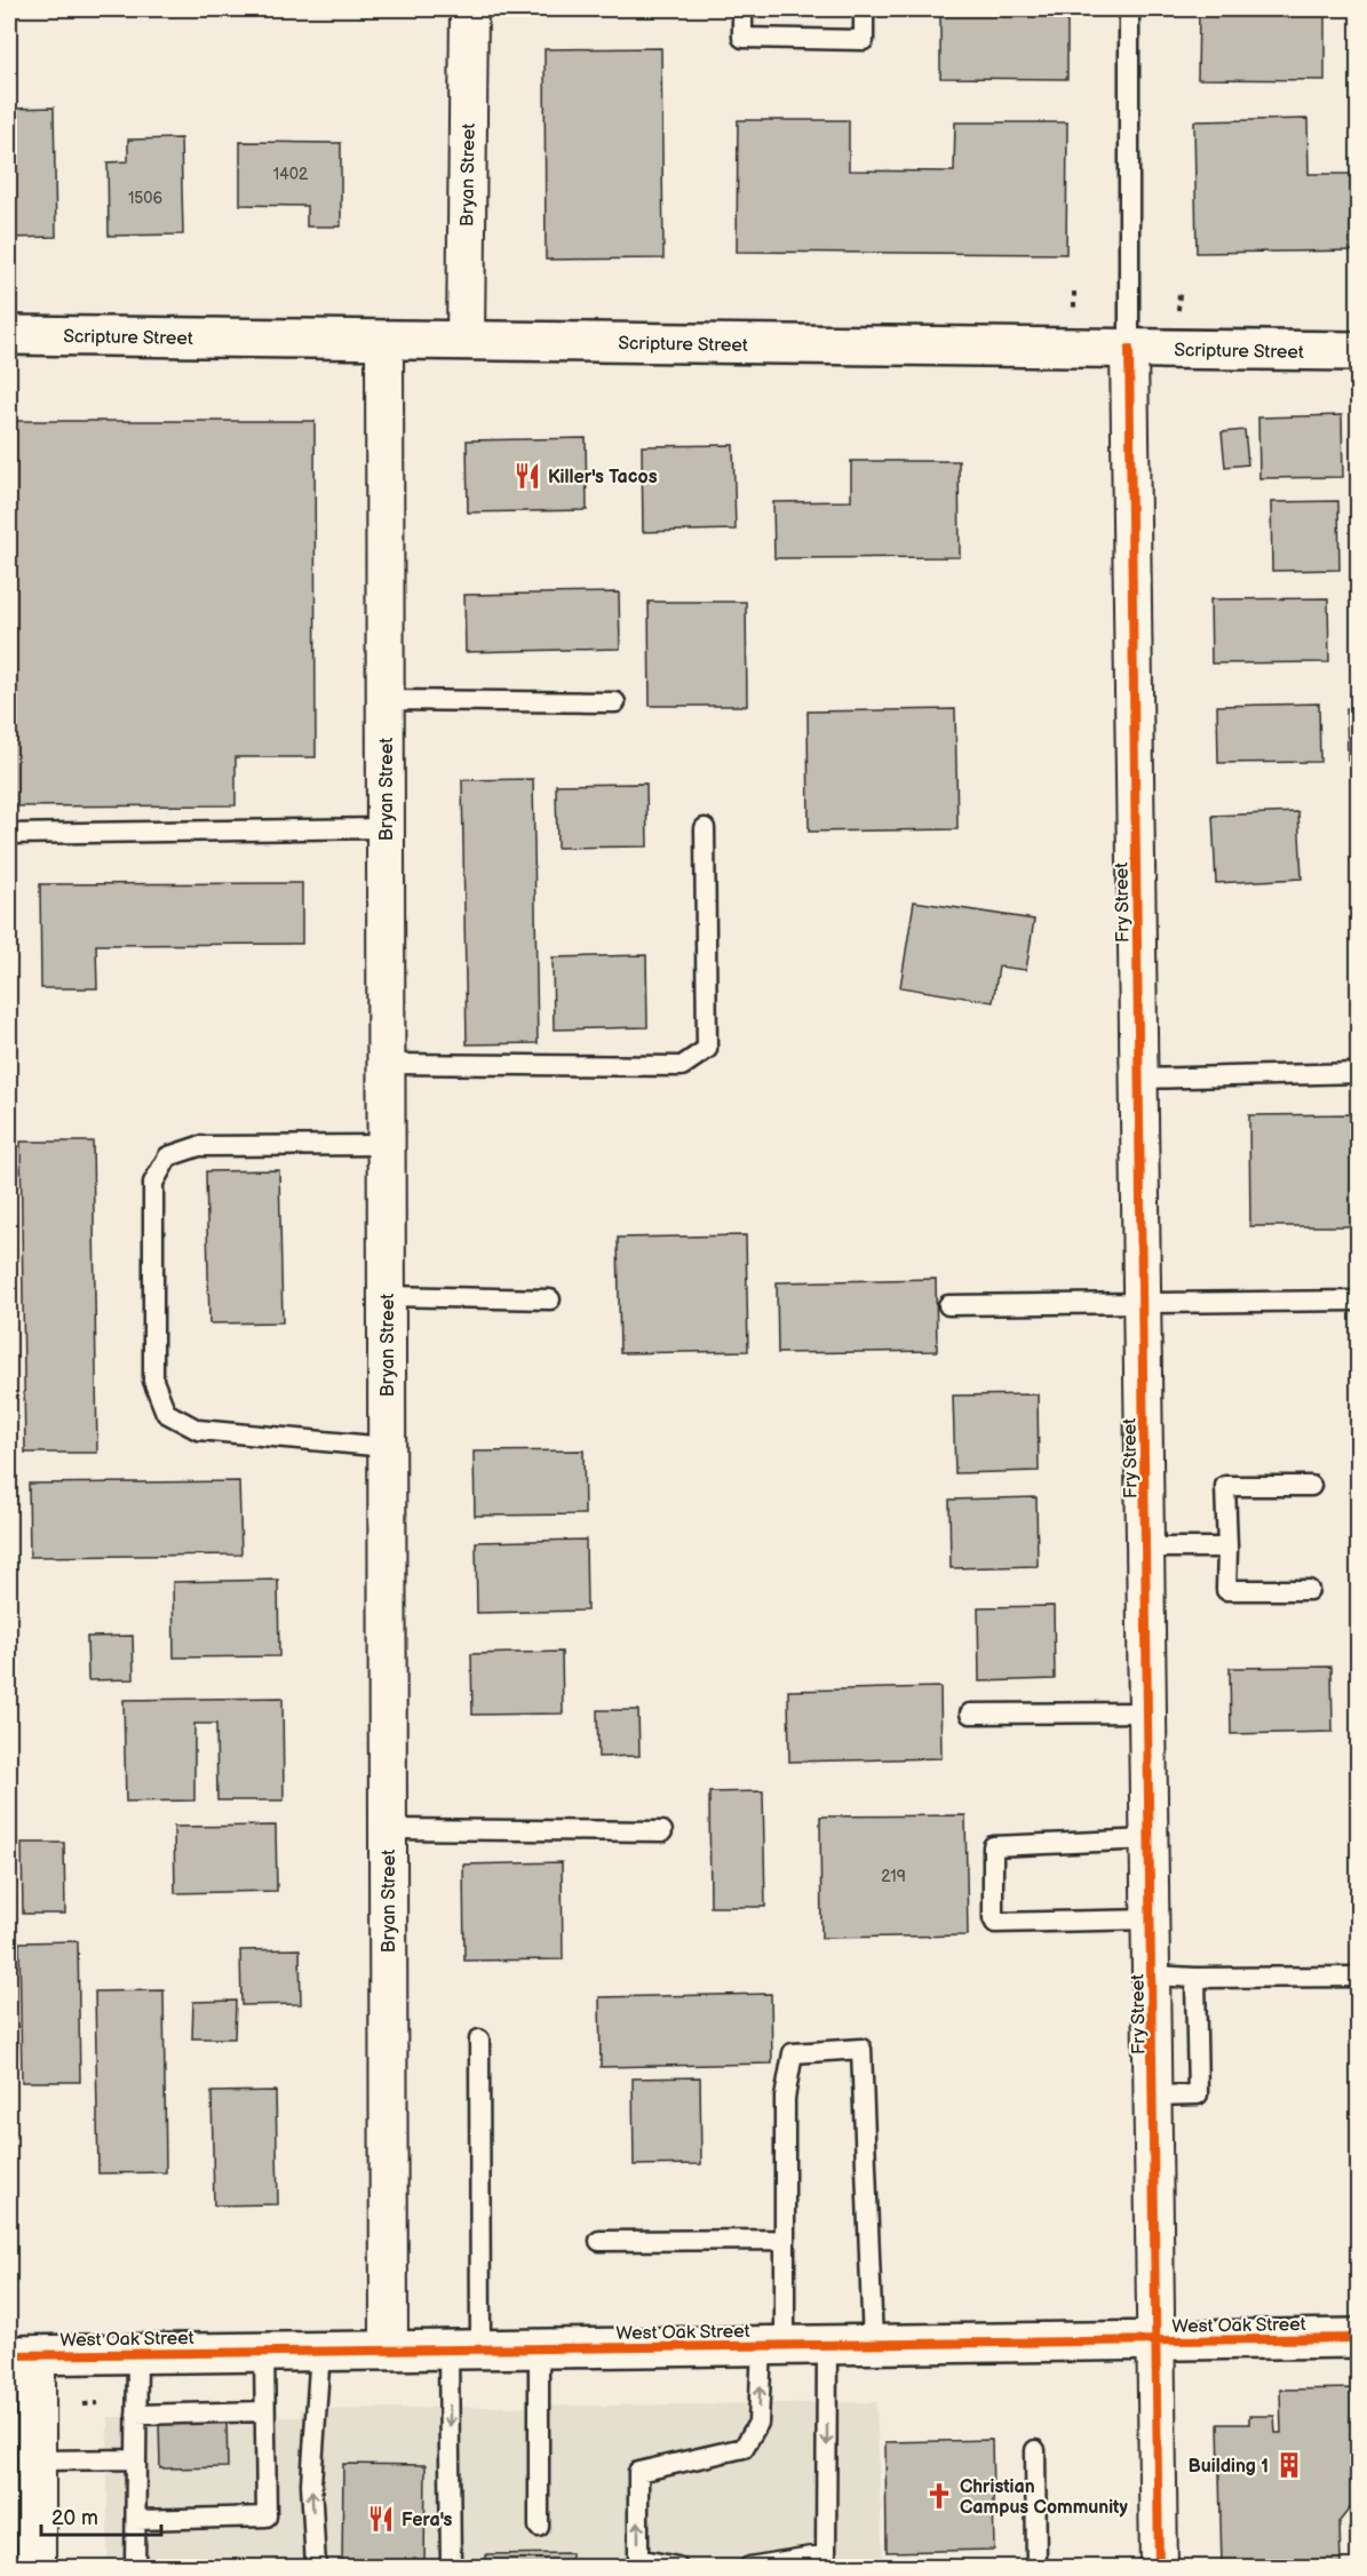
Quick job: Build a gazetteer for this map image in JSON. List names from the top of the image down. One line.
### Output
{"streets":{"street":["Bryan Street","Scripture Street","Fry Street","West Oak Street"]},"crossings":[["Bryan Street","Scripture Street"],["Bryan Street","West Oak Street"],["Scripture Street","Fry Street"],["Fry Street","West Oak Street"]],"places":{"restaurant":["Killer's Tacos","Fera's"],"building":["Building 1"],"church":["Christian Campus Community"]},"house_numbers":["1402","1506","219"],"scale_bar":"20 m"}
